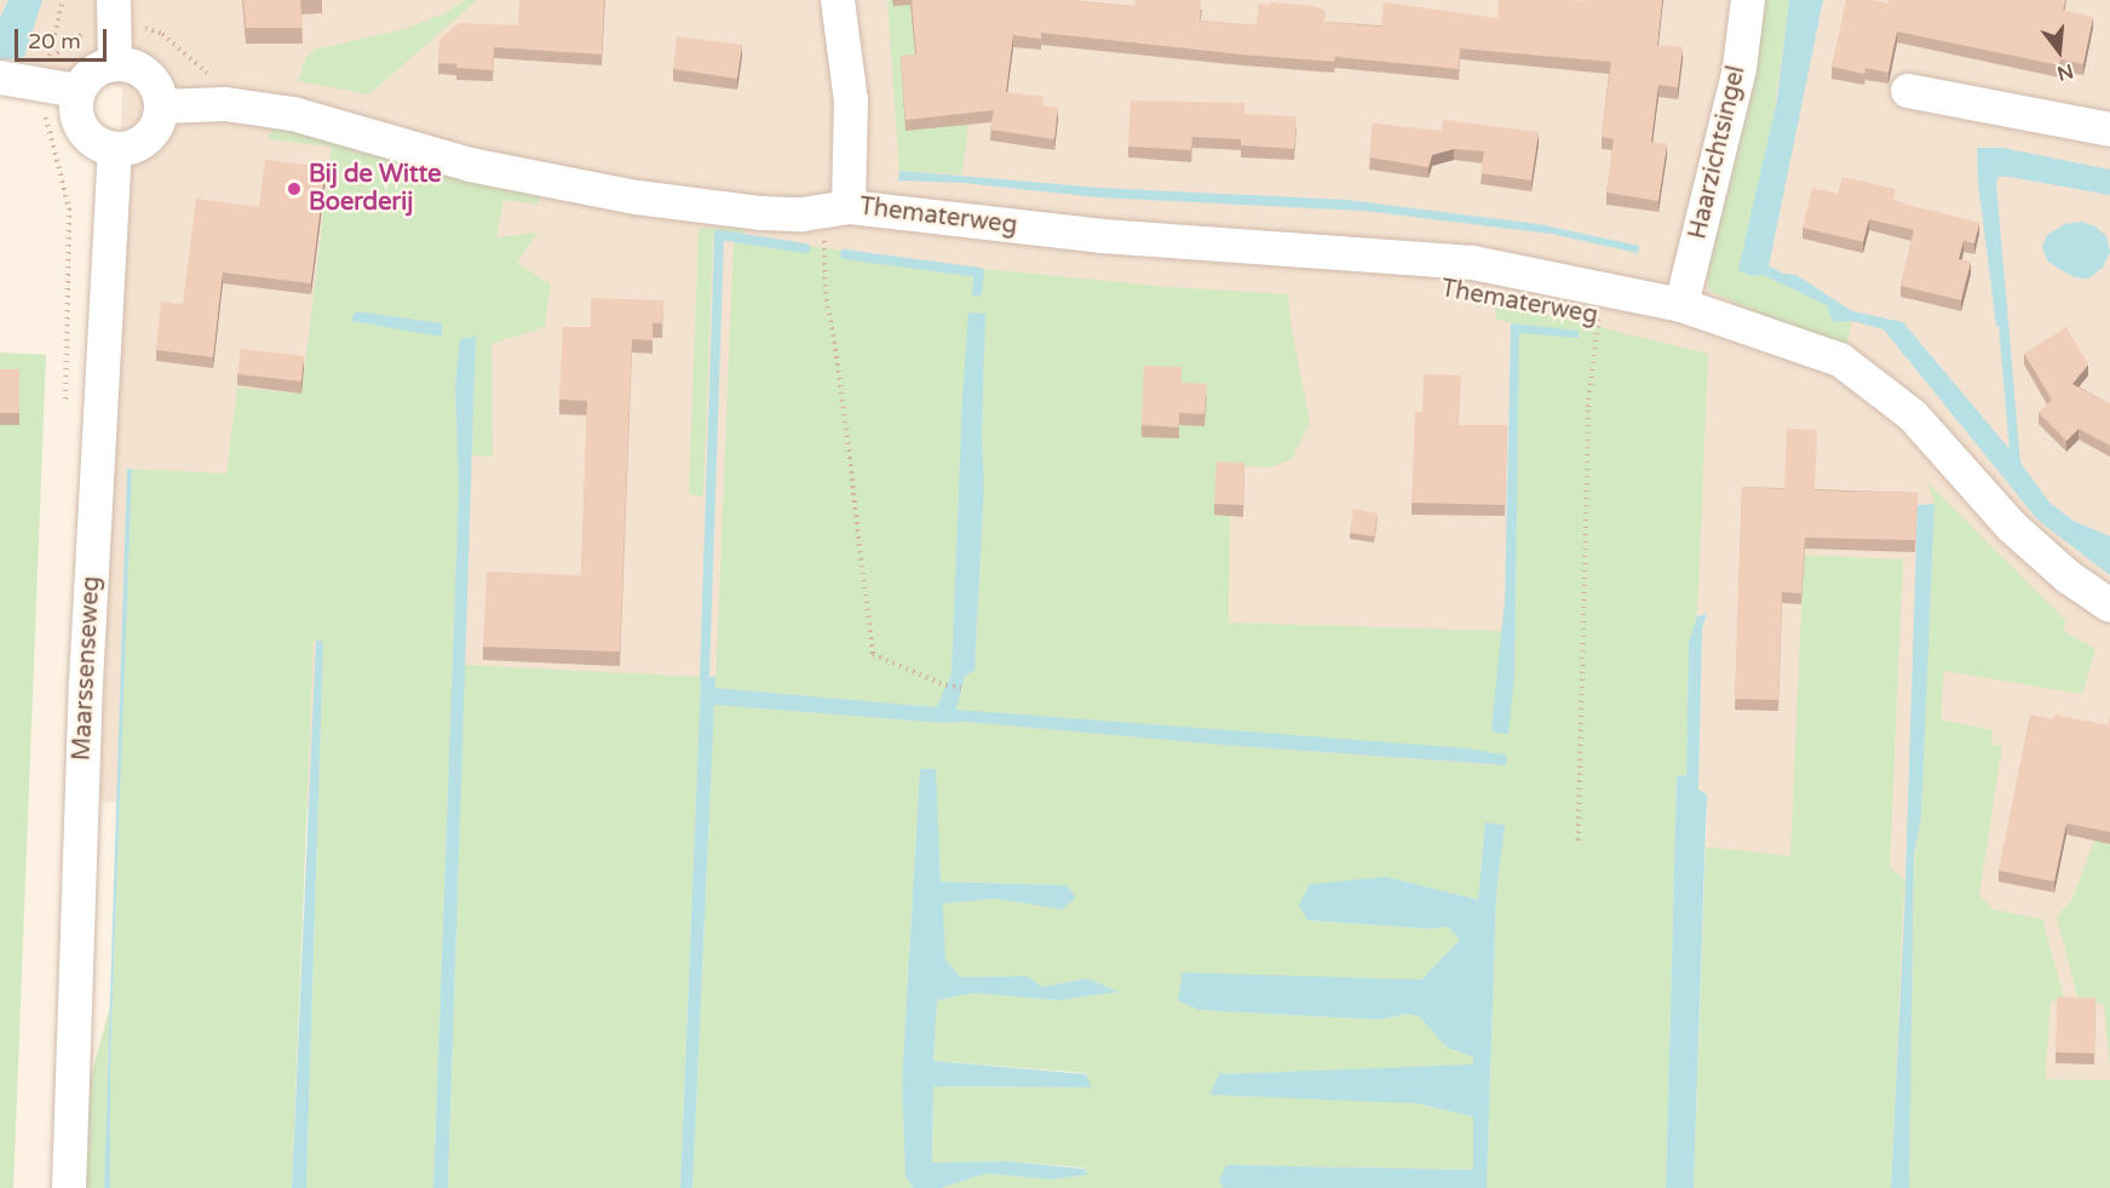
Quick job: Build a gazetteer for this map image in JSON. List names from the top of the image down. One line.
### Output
{"streets":{"street":["Haarzichtsingel","Thematerweg","Maarssenseweg"]},"crossings":[["Haarzichtsingel","Thematerweg"],["Thematerweg","Maarssenseweg"]],"places":["Bij de Witte Boerderij"],"scale_bar":"20 m","north":"bottom"}
